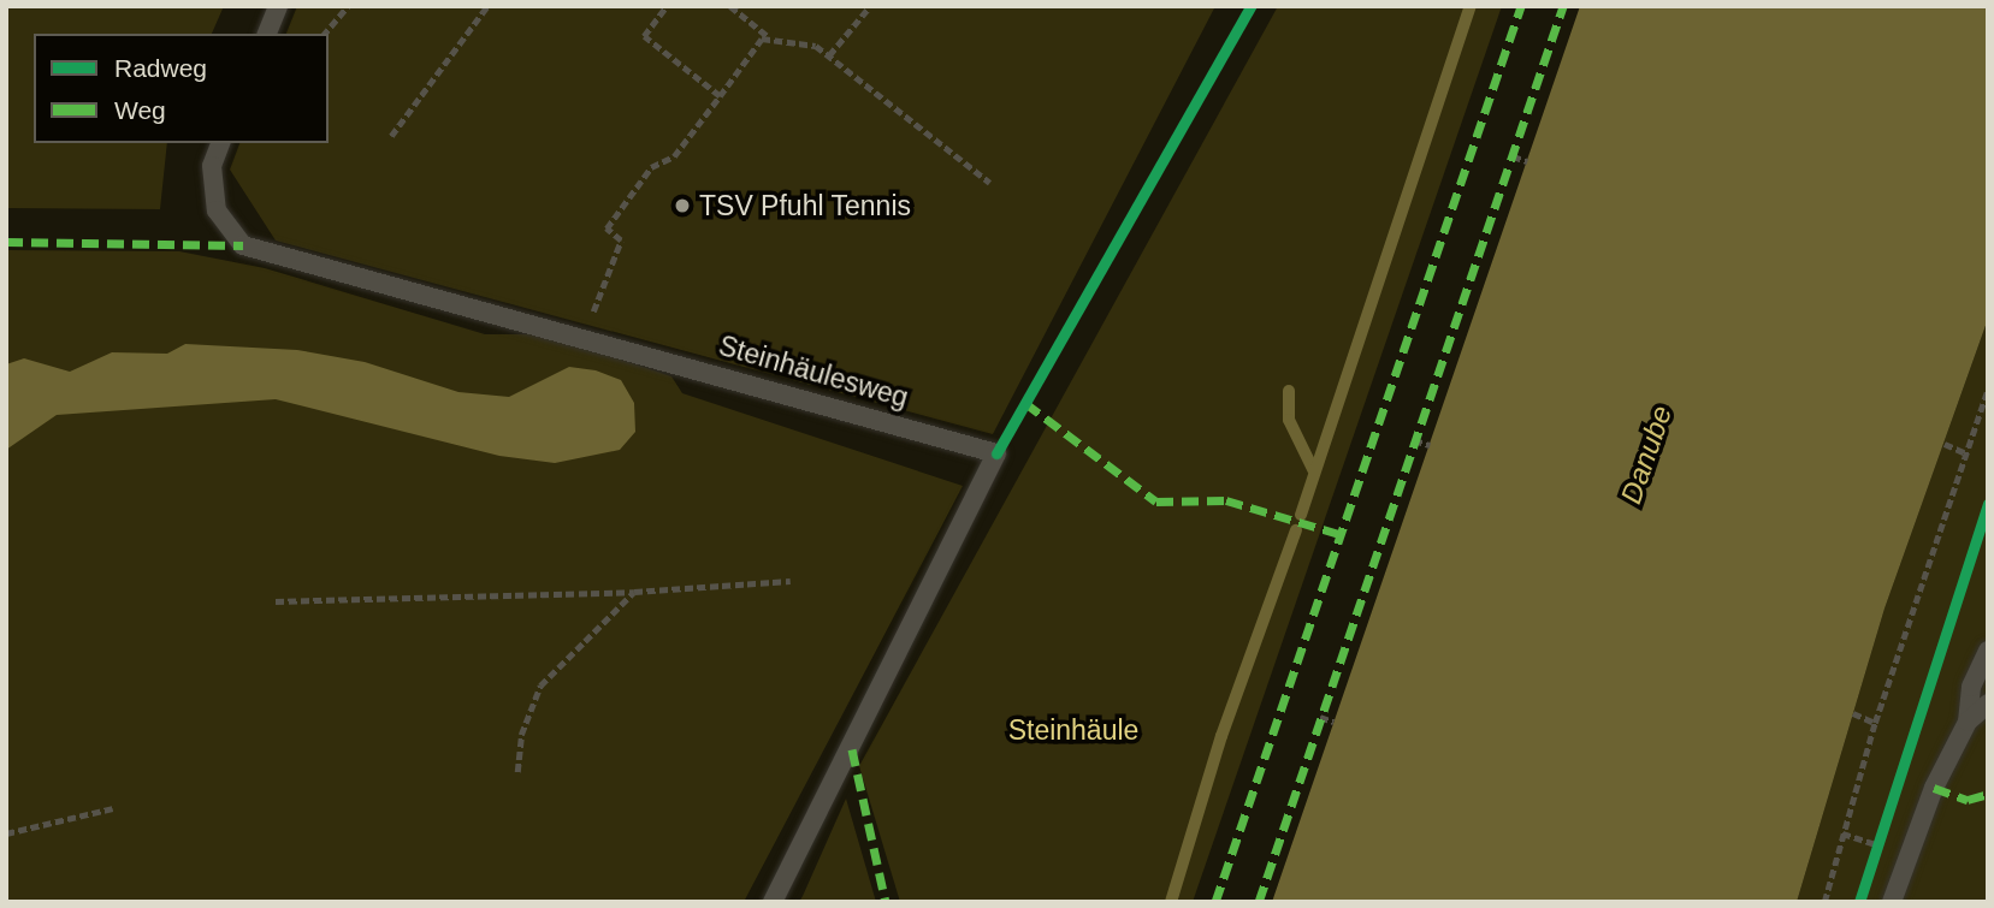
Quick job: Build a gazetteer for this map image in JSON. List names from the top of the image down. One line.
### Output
{"streets":{"lane":["Steinhäulesweg"]},"water":["Danube"],"parks":["Steinhäule"],"places":["TSV Pfuhl Tennis"],"legend":["Radweg","Weg"]}
